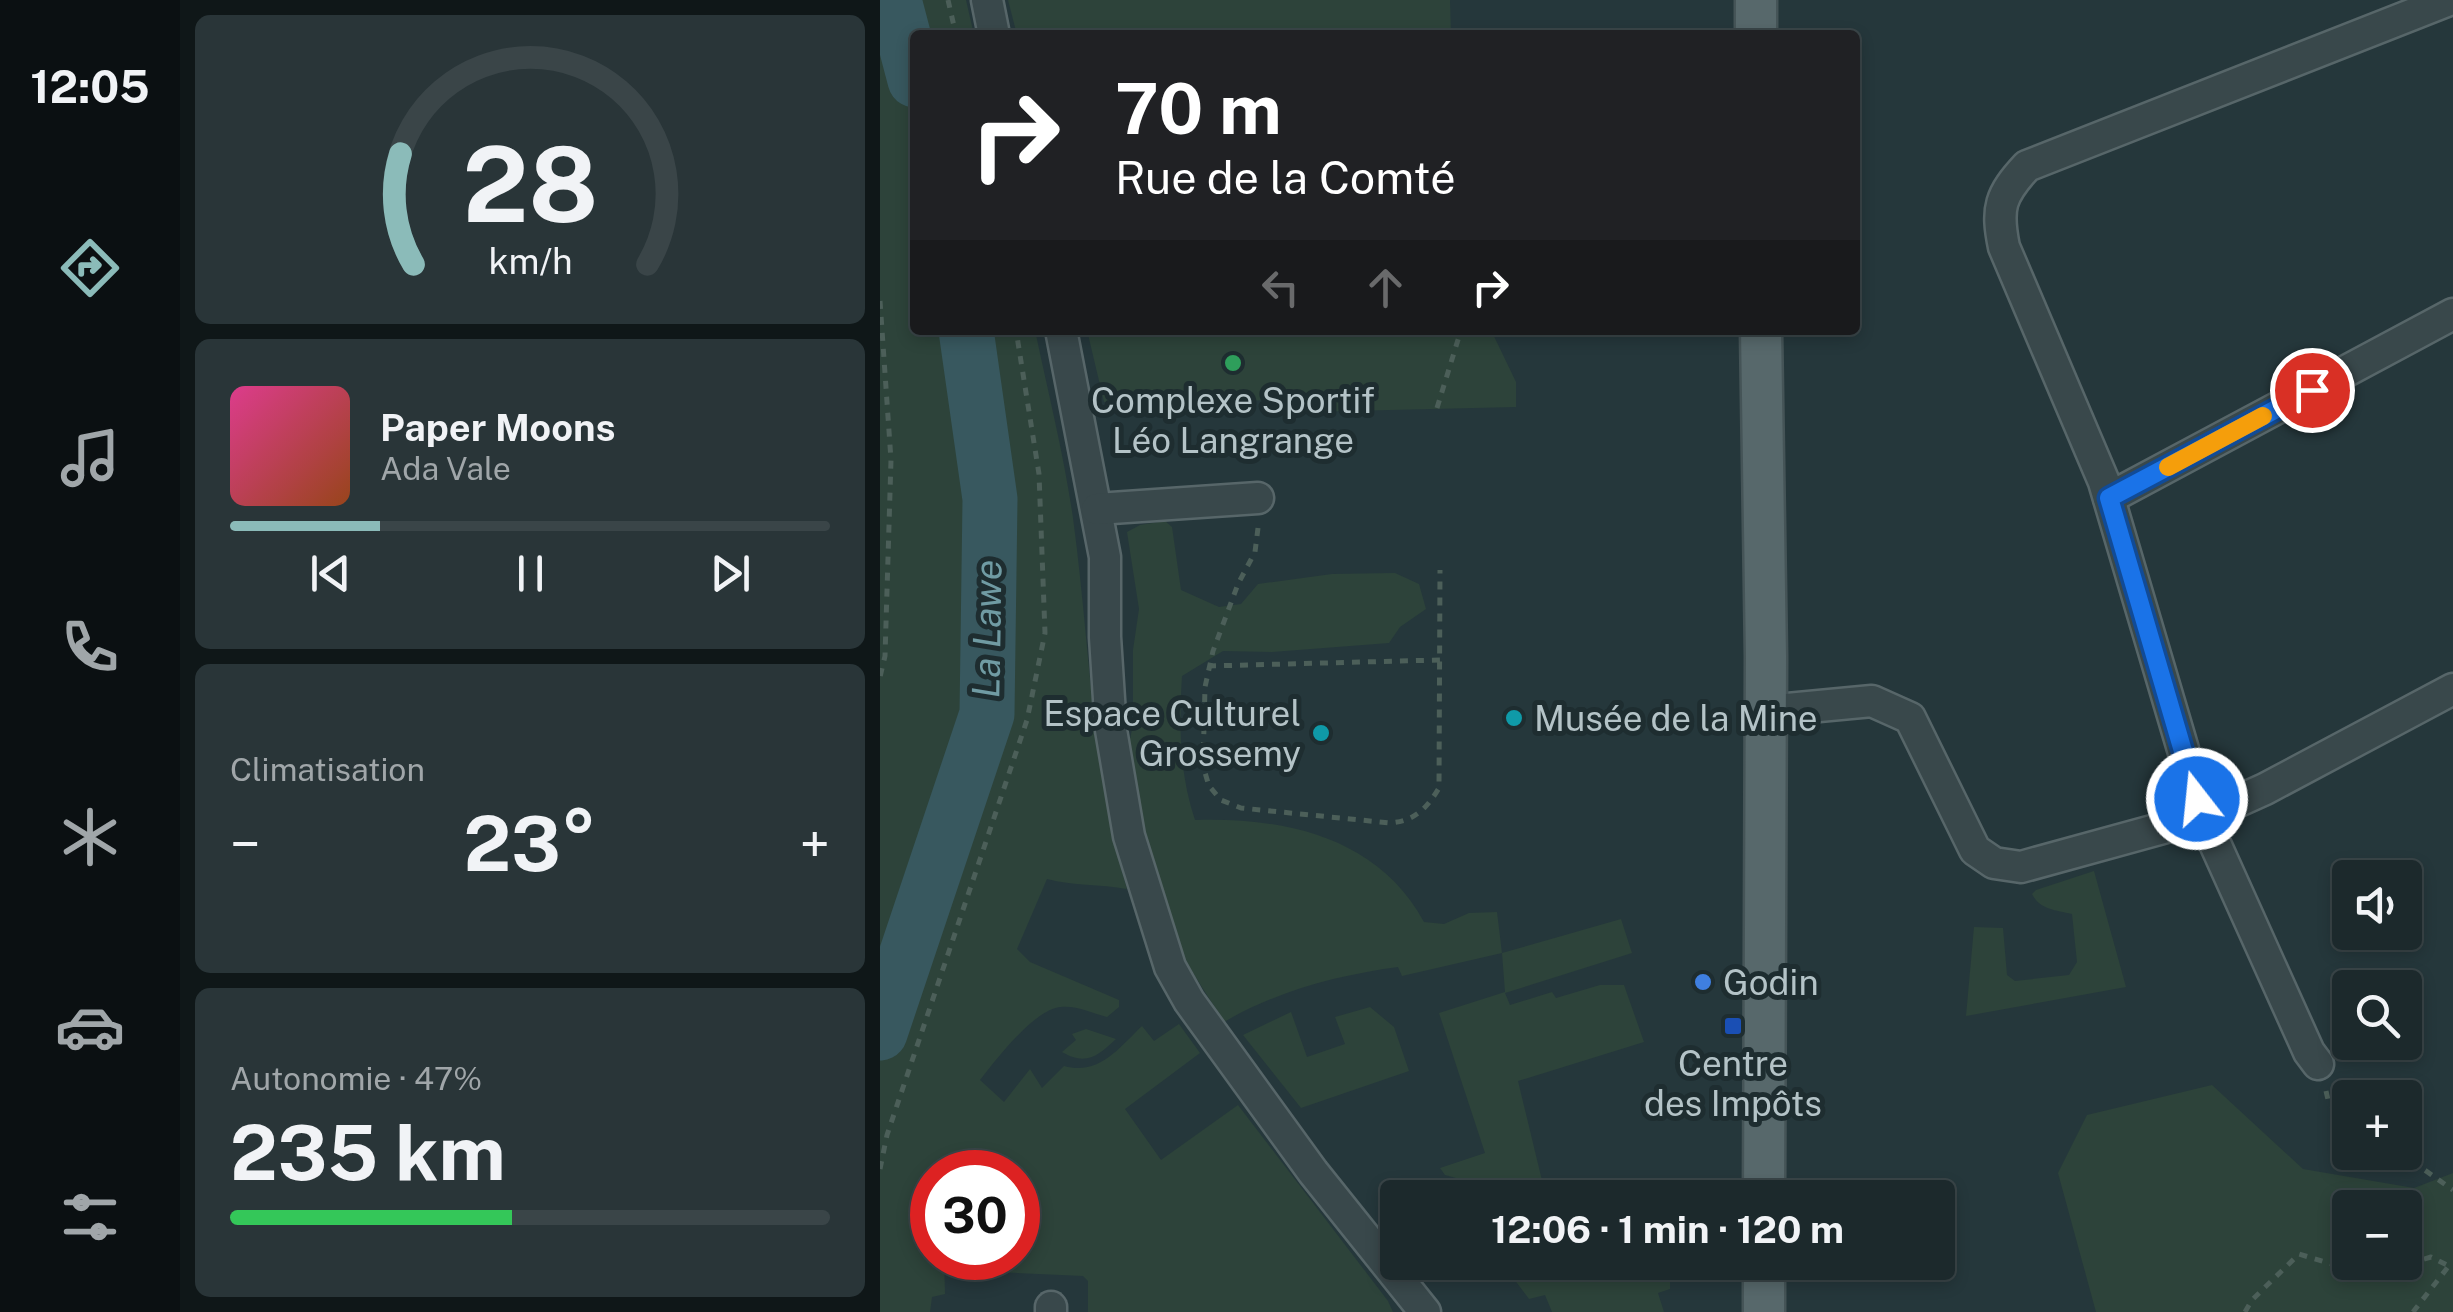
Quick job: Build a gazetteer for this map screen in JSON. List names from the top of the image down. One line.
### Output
{"water":["La Lawe"],"places":{"other":["Complexe Sportif Léo Langrange","Musée de la Mine","Espace Culturel Grossemy","Godin"],"transit":["Centre des Impôts"]},"page":{"tabs":"12:05","turn":["70 m","Rue de la Comté"],"song":["Paper Moons","Ada Vale"],"tile":["Climatisation",["Autonomie · 47%","235 km"]],"heat":["−","23°","+"],"map_buttons":["+","−"],"limit":"30","trip":"12:06 · 1 min · 120 m","gauge":["28","km/h"]}}
